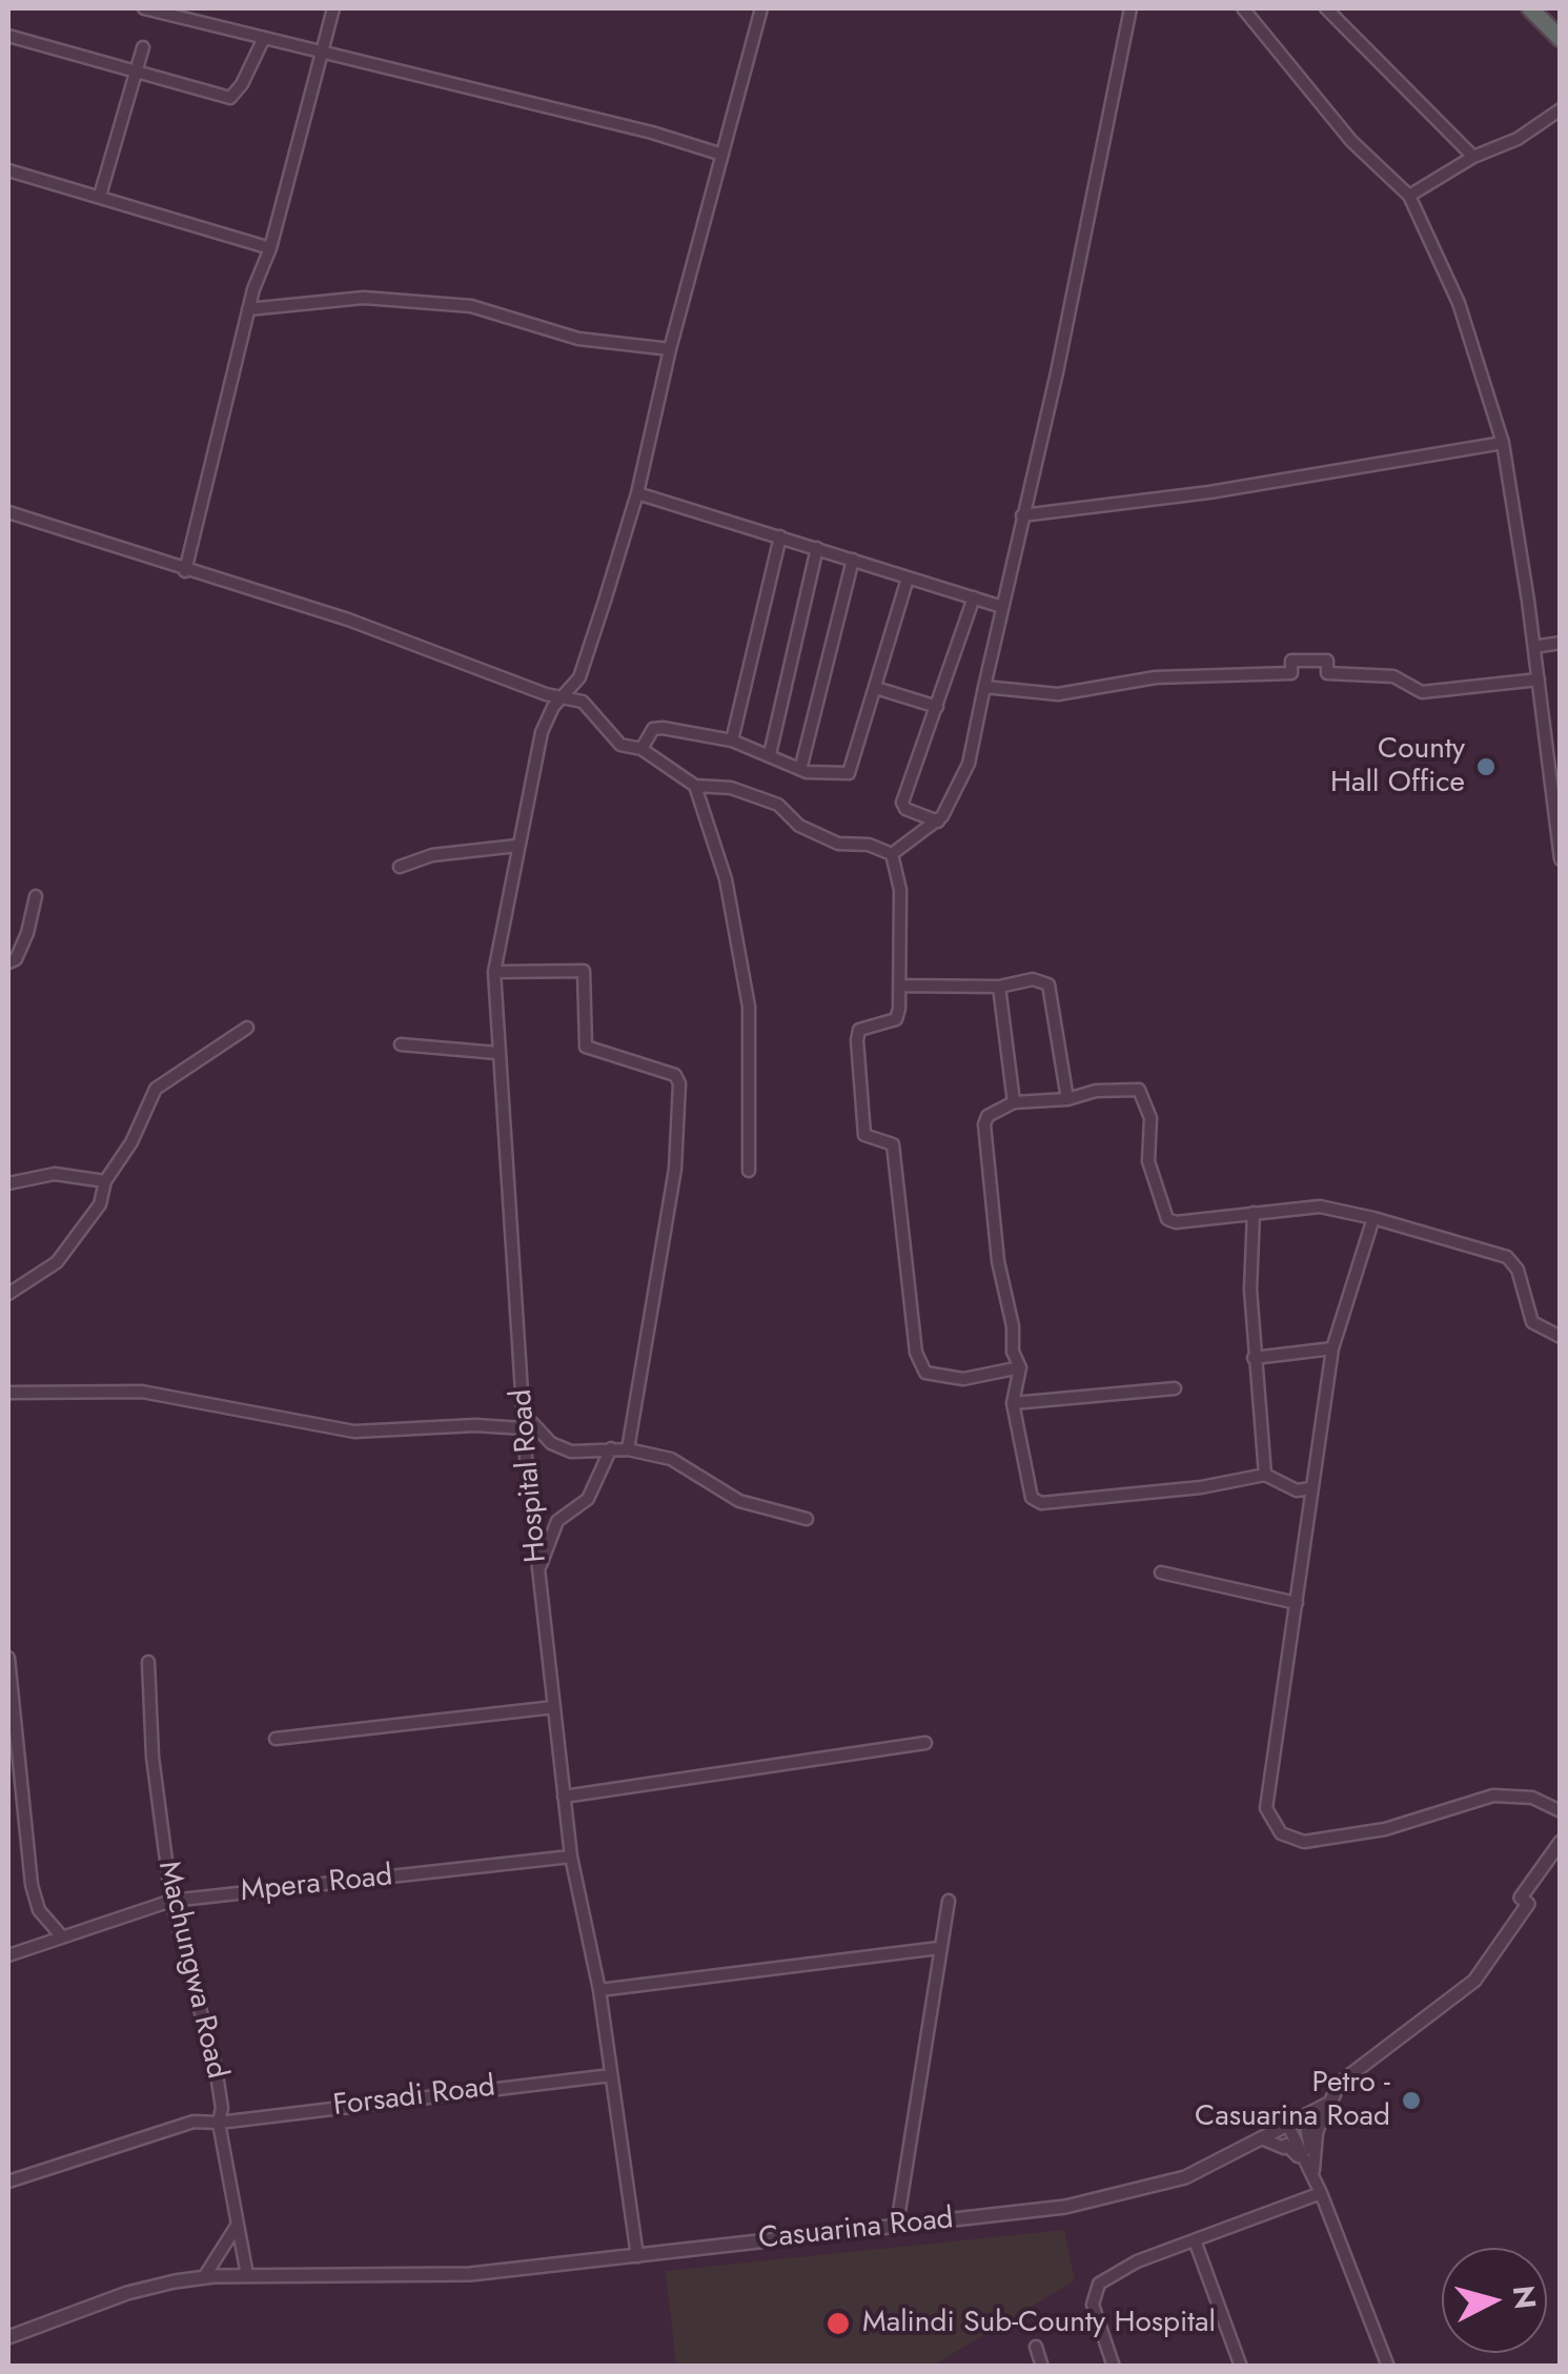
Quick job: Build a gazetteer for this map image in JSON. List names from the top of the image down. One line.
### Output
{"streets":{"street":["Hospital Road","Mpera Road","Machungwa Road","Forsadi Road","Casuarina Road"]},"crossings":[["Hospital Road","Mpera Road"],["Hospital Road","Forsadi Road"],["Hospital Road","Casuarina Road"],["Mpera Road","Machungwa Road"],["Machungwa Road","Forsadi Road"],["Machungwa Road","Casuarina Road"]],"places":["County Hall Office","Petro - Casuarina Road","Malindi Sub-County Hospital"],"north":"right"}
